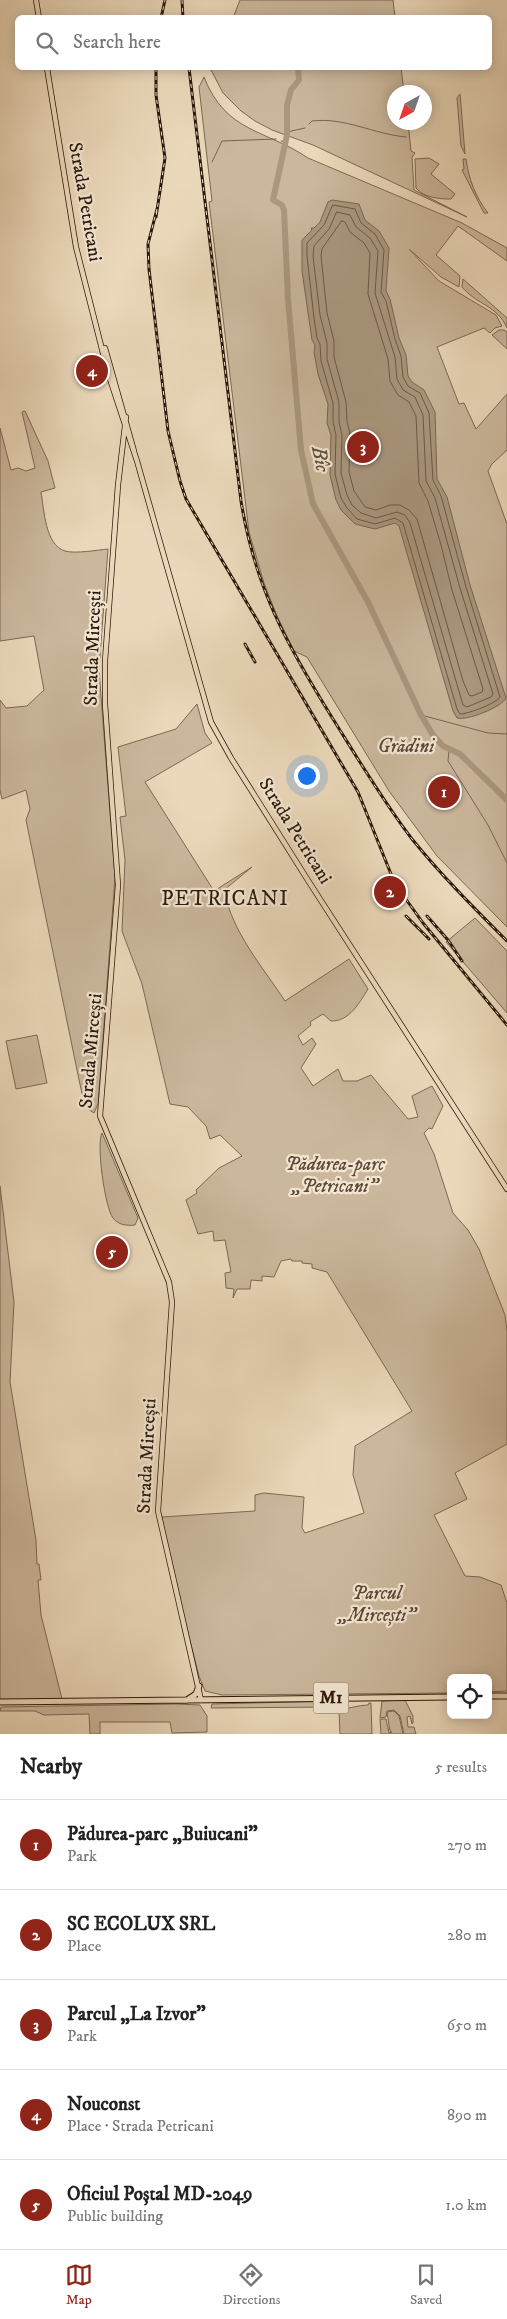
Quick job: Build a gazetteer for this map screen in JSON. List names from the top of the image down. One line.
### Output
{"streets":{"highway":["M1"],"main road":["Strada Petricani","Strada Mircești"]},"crossings":[["Strada Petricani","Strada Mircești"],["Strada Mircești","M1"]],"districts":["PETRICANI"],"water":["Bîc"],"parks":["Grădini","Pădurea-parc „Petricani”","Parcul „Mircești”"],"north":"bottom left","page":{"search":"Search here","pins":["4","3","1","2","5"],"heading":["Nearby","5 results"],"list":[{"mark":"1","name":"Pădurea-parc „Buiucani”","note":"Park","value":"270 m"},{"mark":"2","name":"SC ECOLUX SRL","note":"Place","value":"280 m"},{"mark":"3","name":"Parcul „La Izvor”","note":"Park","value":"650 m"},{"mark":"4","name":"Nouconst","note":"Place · Strada Petricani","value":"890 m"},{"mark":"5","name":"Oficiul Poștal MD-2049","note":"Public building","value":"1.0 km"}],"nav":["Map","Directions","Saved"]}}
